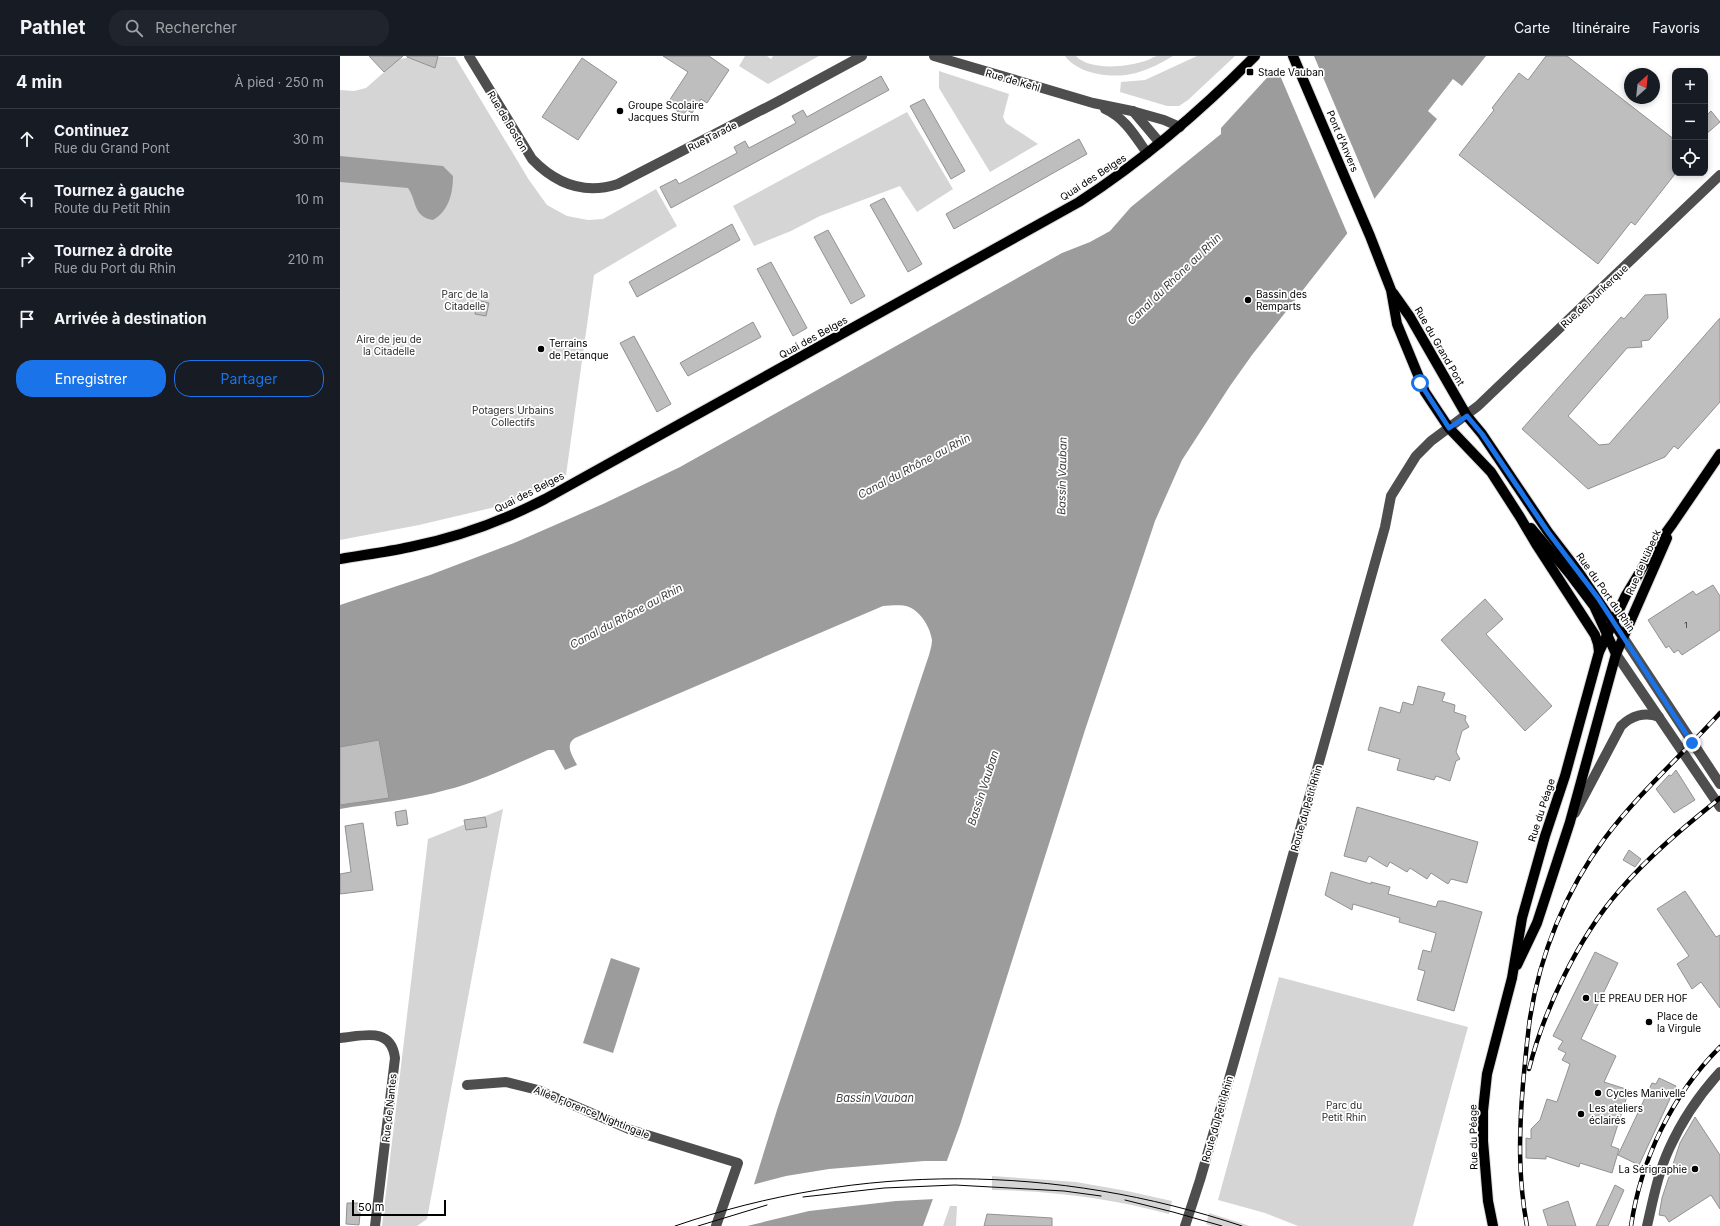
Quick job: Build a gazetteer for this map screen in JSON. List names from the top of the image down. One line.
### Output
{"streets":{"main road":["Pont d'Anvers","Quai des Belges","Rue du Grand Pont","Rue de Lübeck","Rue du Port du Rhin","Rue du Péage"],"street":["Rue de Kehl","Rue de Boston","Rue Tarade","Rue de Dunkerque","Route du Petit Rhin","Rue de Nantes","Allée Florence Nightingale"]},"crossings":[["Rue de Kehl","Quai des Belges"],["Rue de Boston","Rue Tarade"],["Pont d'Anvers","Rue du Grand Pont"],["Rue de Dunkerque","Rue du Grand Pont"],["Rue de Dunkerque","Rue du Port du Rhin"],["Rue de Dunkerque","Route du Petit Rhin"],["Rue du Grand Pont","Rue du Port du Rhin"],["Rue du Grand Pont","Route du Petit Rhin"],["Rue de Lübeck","Rue du Port du Rhin"],["Rue de Lübeck","Rue du Péage"],["Rue du Port du Rhin","Route du Petit Rhin"],["Rue du Port du Rhin","Rue du Péage"]],"water":["Canal du Rhône au Rhin","Bassin Vauban"],"parks":["Parc de la Citadelle","Aire de jeu de la Citadelle","Potagers Urbains Collectifs","Parc du Petit Rhin"],"places":{"transit":["Stade Vauban"],"other":["Groupe Scolaire Jacques Sturm","Bassin des Remparts","Terrains de Petanque","LE PREAU DER HOF","Place de la Virgule","Cycles Manivelle","Les ateliers éclairés","La Sérigraphie"]},"house_numbers":["1"],"scale_bar":"50 m","north":"top right","page":{"header":"Pathlet","search":"Rechercher","nav":["Carte","Itinéraire","Favoris"],"heading":["4 min","À pied · 250 m"],"map_buttons":["+","−"],"list":[["Continuez","Rue du Grand Pont","30 m"],["Tournez à gauche","Route du Petit Rhin","10 m"],["Tournez à droite","Rue du Port du Rhin","210 m"],"Arrivée à destination"],"buttons":["Enregistrer","Partager"],"scale":"50 m"}}
